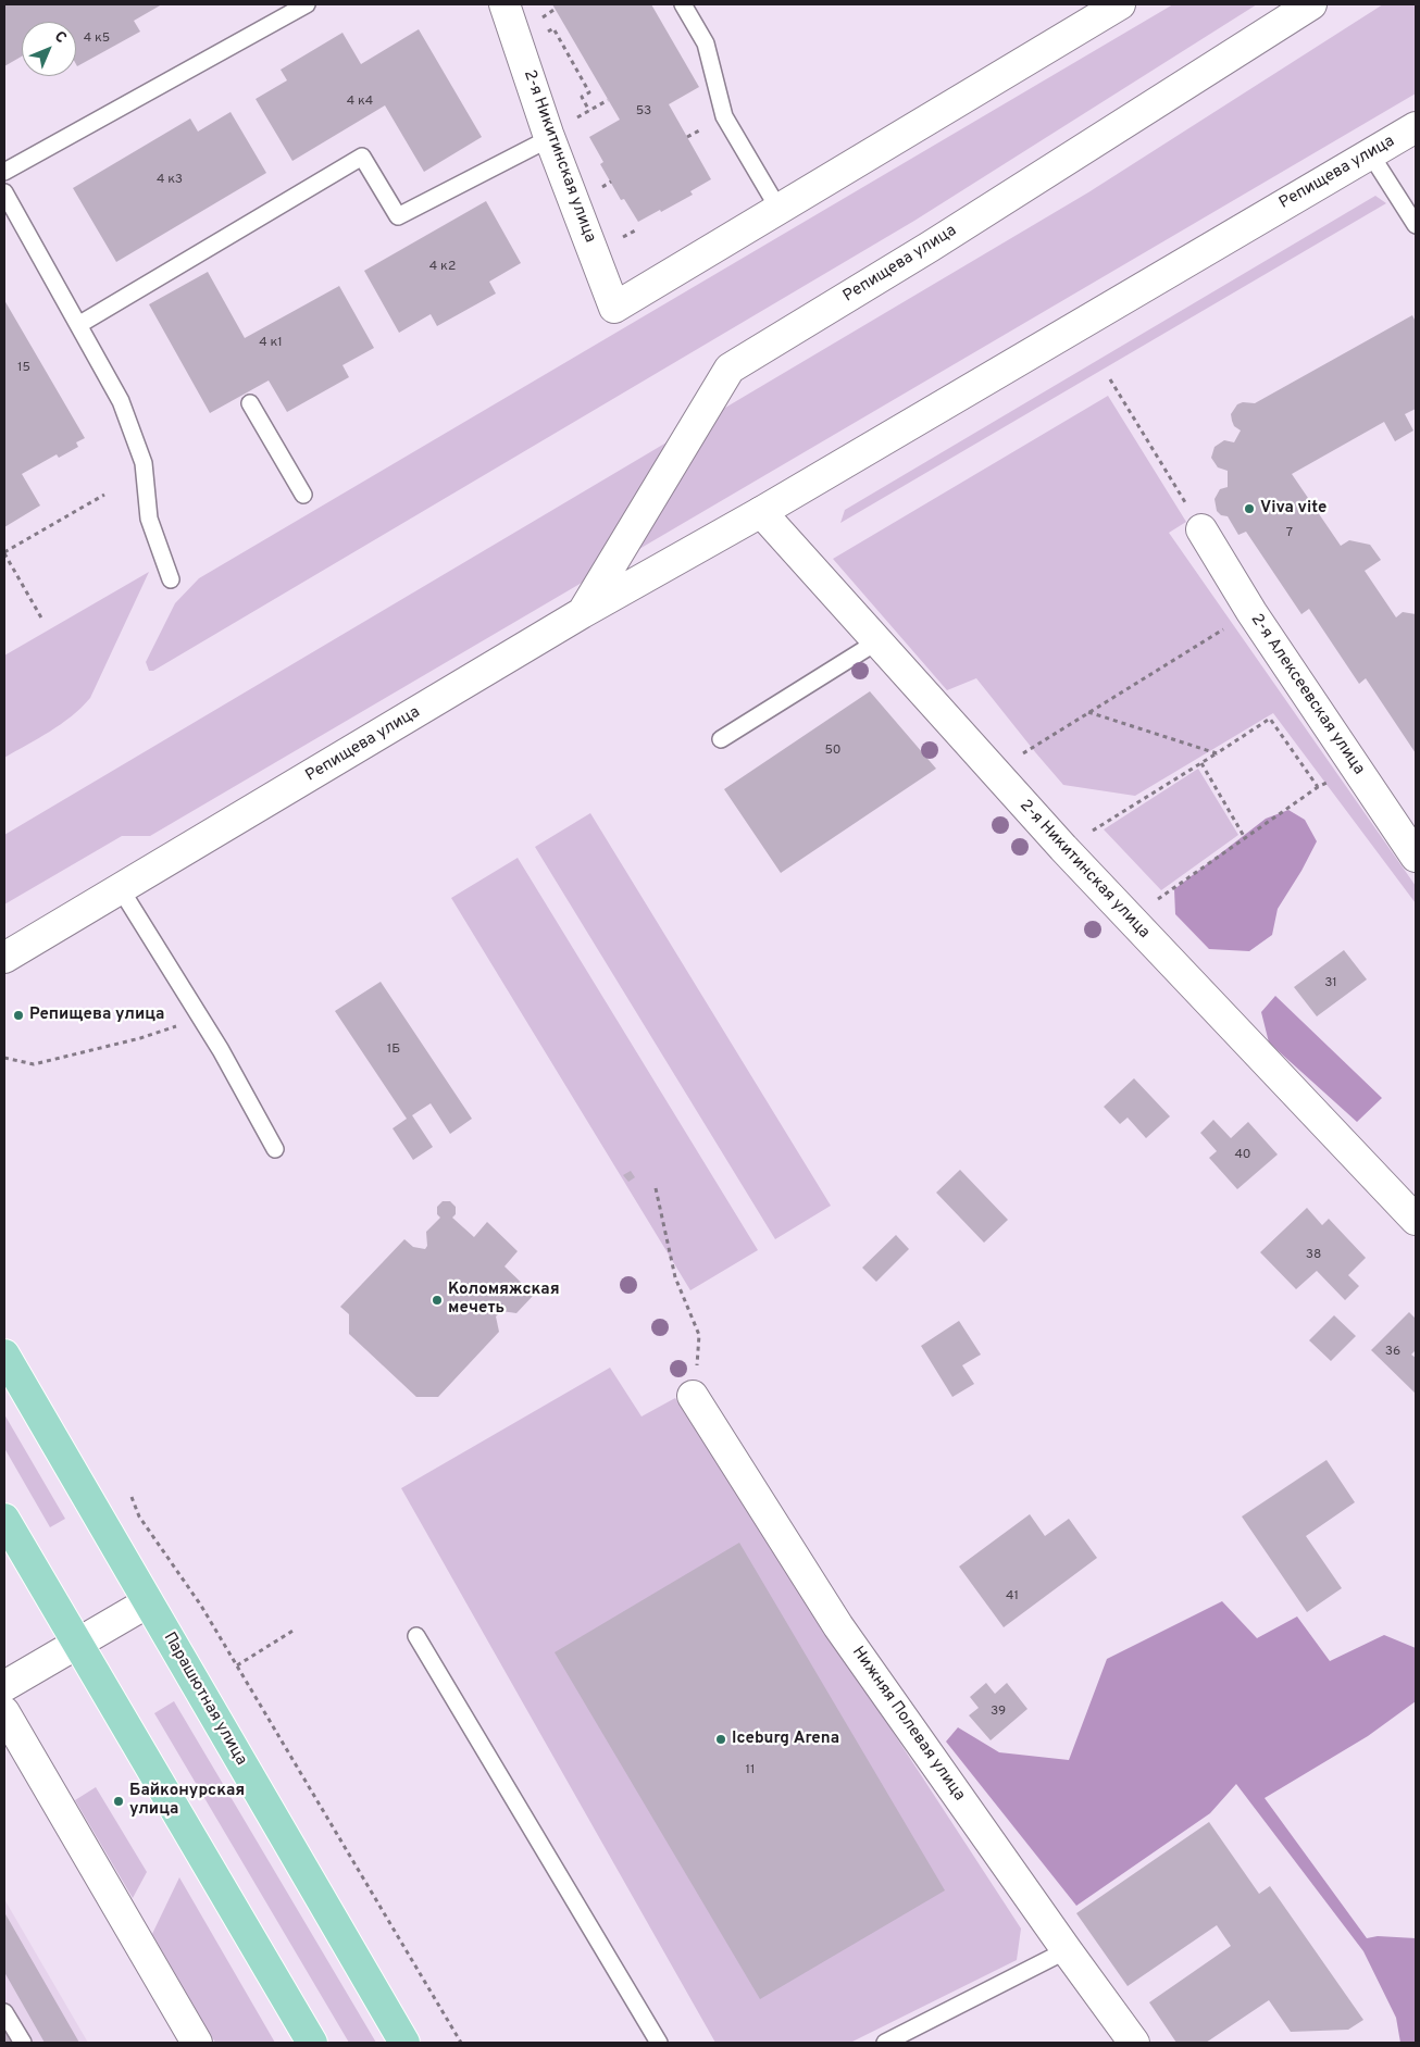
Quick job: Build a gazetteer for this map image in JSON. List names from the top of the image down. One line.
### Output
{"streets":{"main road":["Парашютная улица"],"street":["2-я Никитинская улица","Репищева улица","2-я Алексеевская улица","Нижняя Полевая улица"]},"crossings":[["2-я Никитинская улица","Репищева улица"]],"places":["Viva vite","Репищева улица","Коломяжская мечеть","Iceburg Arena","Байконурская улица"],"house_numbers":["4 к5","4 к4","53","4 к3","4 к2","4 к1","15","7","50","31","1Б","40","38","36","41","39","11"],"north":"top right"}
